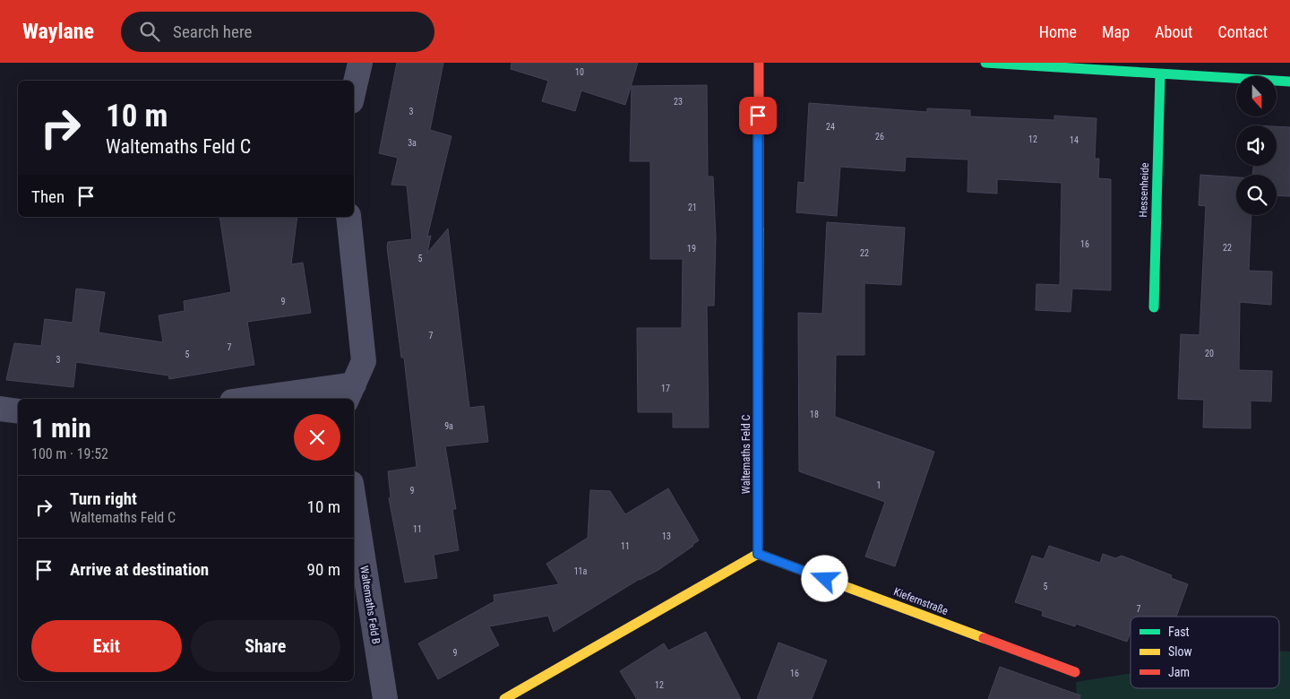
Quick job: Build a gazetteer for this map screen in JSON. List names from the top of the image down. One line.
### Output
{"streets":{"street":["Hessenheide","Waltemaths Feld C","Kiefernstraße","Waltemaths Feld B"]},"crossings":[["Waltemaths Feld C","Kiefernstraße"]],"house_numbers":["10","23","3","24","26","12","14","3a","21","16","22","19","22","5","9","7","7","20","5","3","17","18","9a","1","9","11","13","11","11a","5","7","9","16","12"],"legend":["Fast","Slow","Jam"],"north":"bottom","page":{"header":"Waylane","search":"Search here","nav":["Home","Map","About","Contact"],"turn":["10 m","Waltemaths Feld C"],"then":"Then","heading":["1 min","100 m · 19:52"],"list":[{"name":"Turn right","note":"Waltemaths Feld C","value":"10 m"},{"name":"Arrive at destination","value":"90 m"}],"buttons":["Exit","Share"]}}
